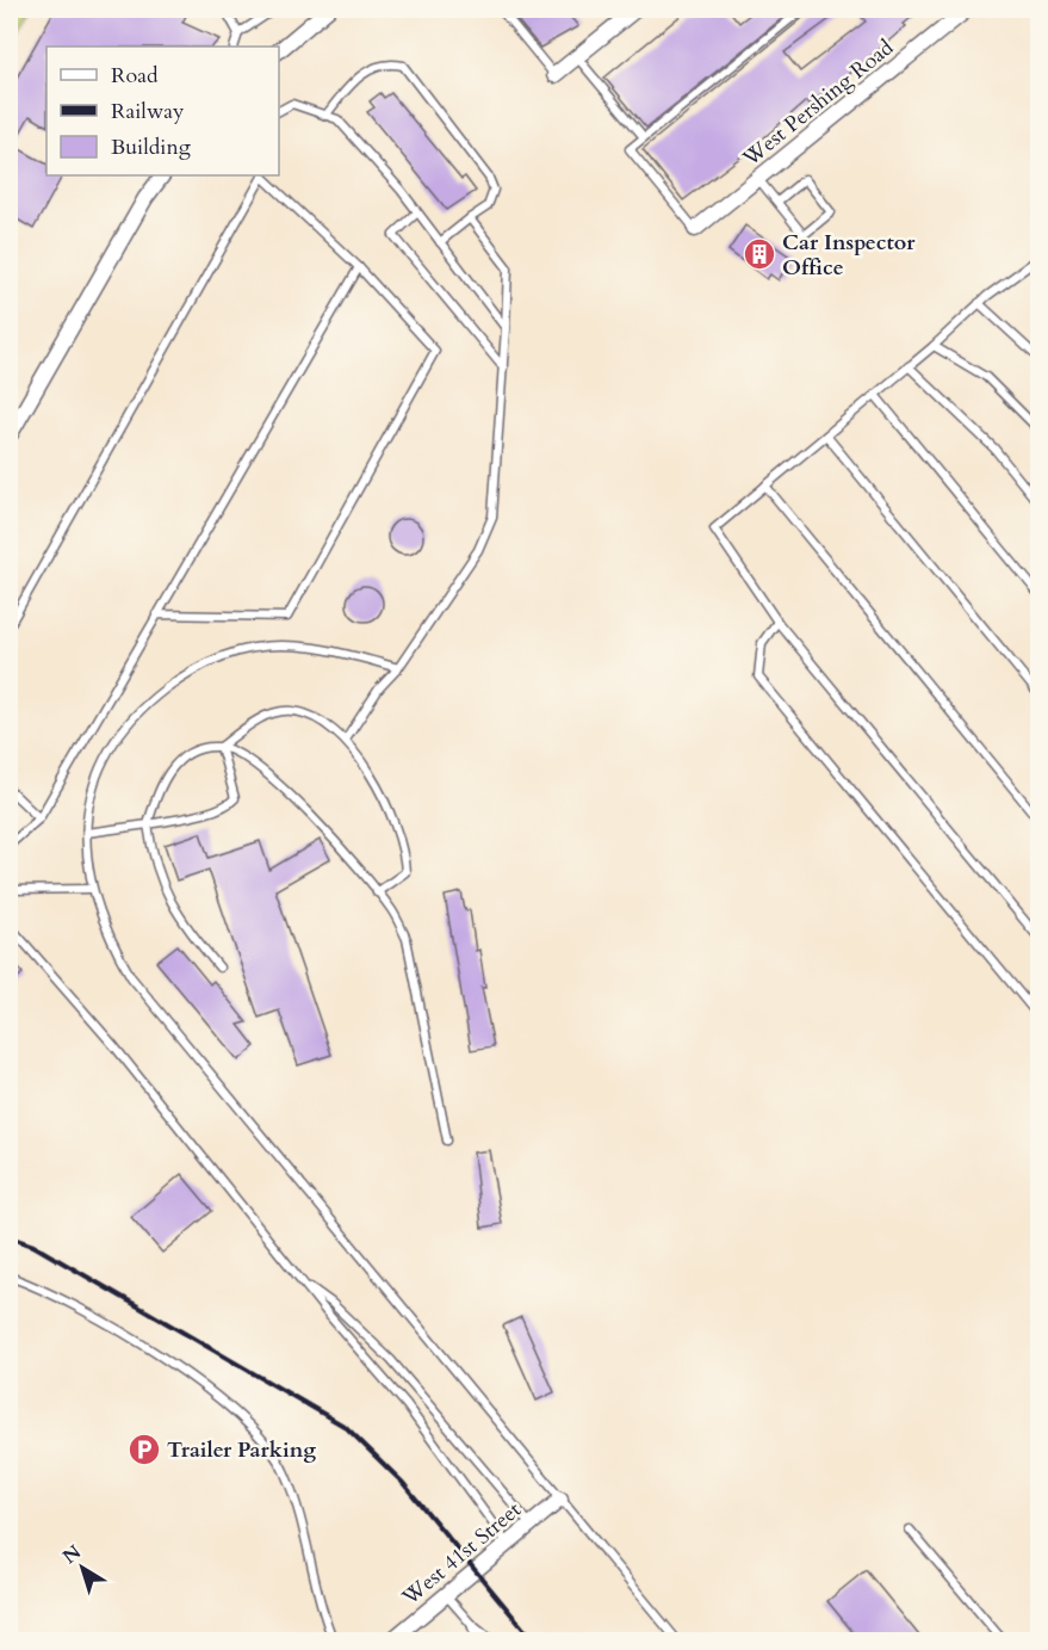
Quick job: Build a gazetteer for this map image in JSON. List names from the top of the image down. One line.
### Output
{"streets":{"street":["West Pershing Road","West 41st Street"]},"places":{"building":["Car Inspector Office"],"parking":["Trailer Parking"]},"legend":["Road","Railway","Building"],"north":"top left"}
